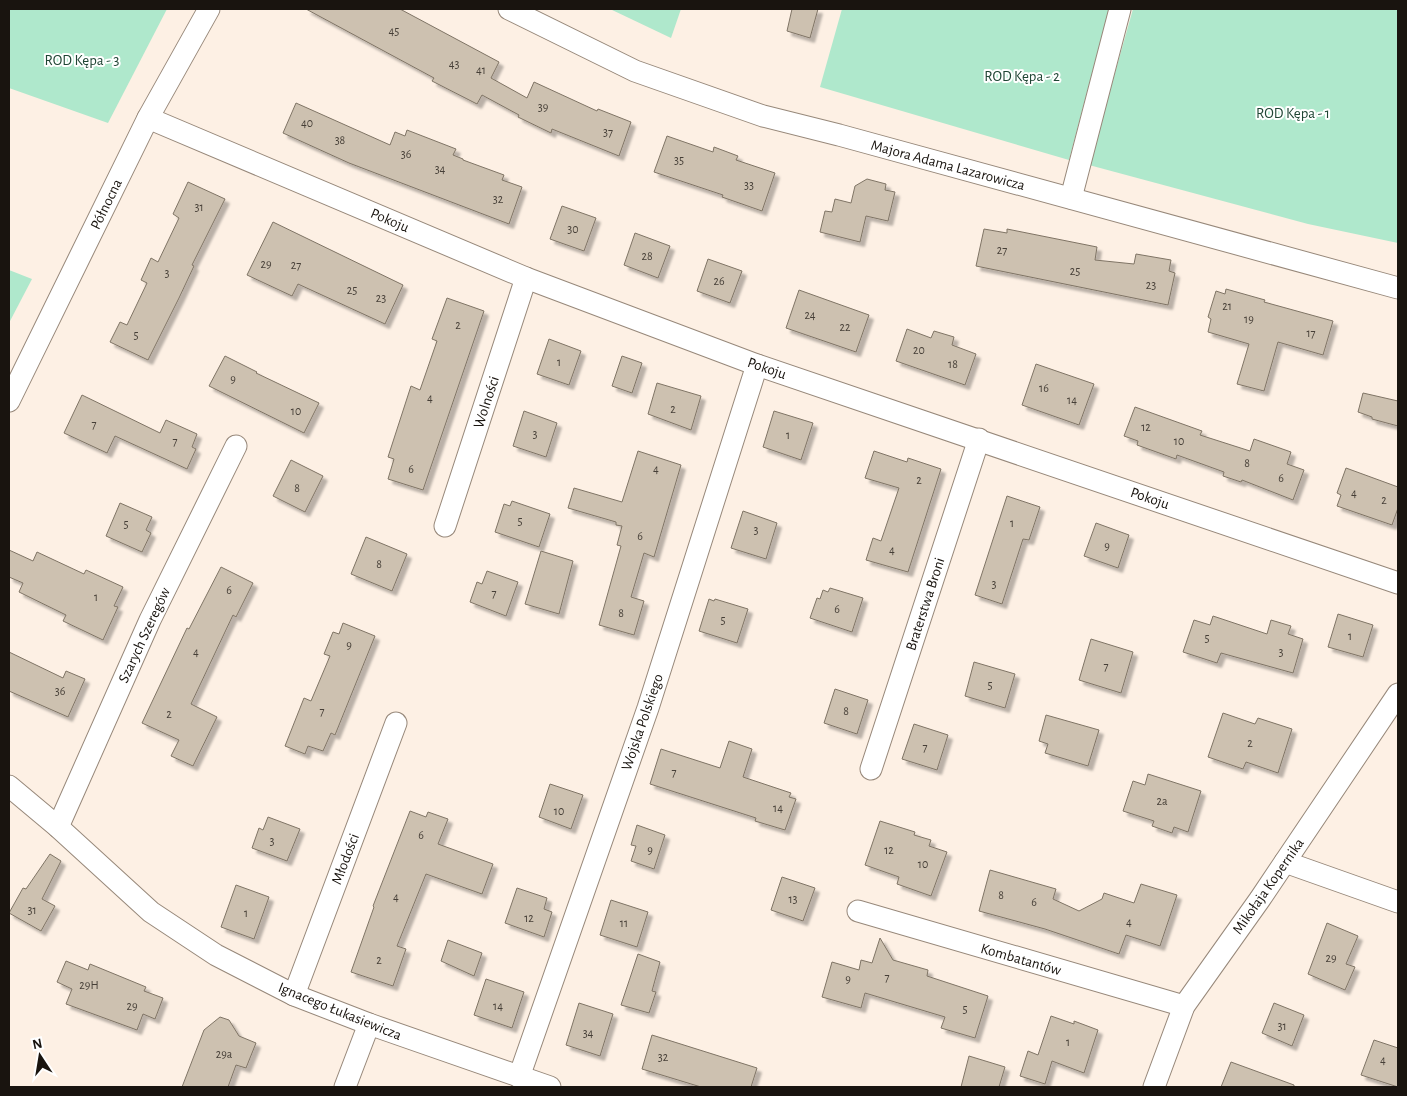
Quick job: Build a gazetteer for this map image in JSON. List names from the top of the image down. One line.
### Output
{"streets":{"street":["Majora Adama Lazarowicza","Północna","Pokoju","Wolności","Braterstwa Broni","Szarych Szeregów","Wojska Polskiego","Młodości","Mikołaja Kopernika","Kombatantów","Ignacego Łukasiewicza"]},"crossings":[["Północna","Pokoju"],["Pokoju","Wolności"],["Pokoju","Braterstwa Broni"],["Pokoju","Wojska Polskiego"],["Szarych Szeregów","Ignacego Łukasiewicza"],["Wojska Polskiego","Ignacego Łukasiewicza"],["Młodości","Ignacego Łukasiewicza"],["Mikołaja Kopernika","Kombatantów"]],"parks":["ROD Kępa - 3","ROD Kępa - 2","ROD Kępa - 1"],"house_numbers":["45","43","41","39","40","37","38","36","35","34","33","32","31","30","27","28","29","27","25","3","26","23","25","23","21","24","19","2","22","17","5","20","1","18","9","16","4","14","2","10","7","12","3","1","7","10","8","6","4","6","2","8","4","2","5","1","5","3","6","9","4","8","3","6","7","1","6","8","5","1","5","9","4","3","7","5","36","7","8","2","2","7","7","2a","14","10","6","3","9","12","10","8","4","13","6","31","1","12","4","11","29","2","7","9","29H","29","14","5","31","34","1","29a","32","4"],"north":"top"}
